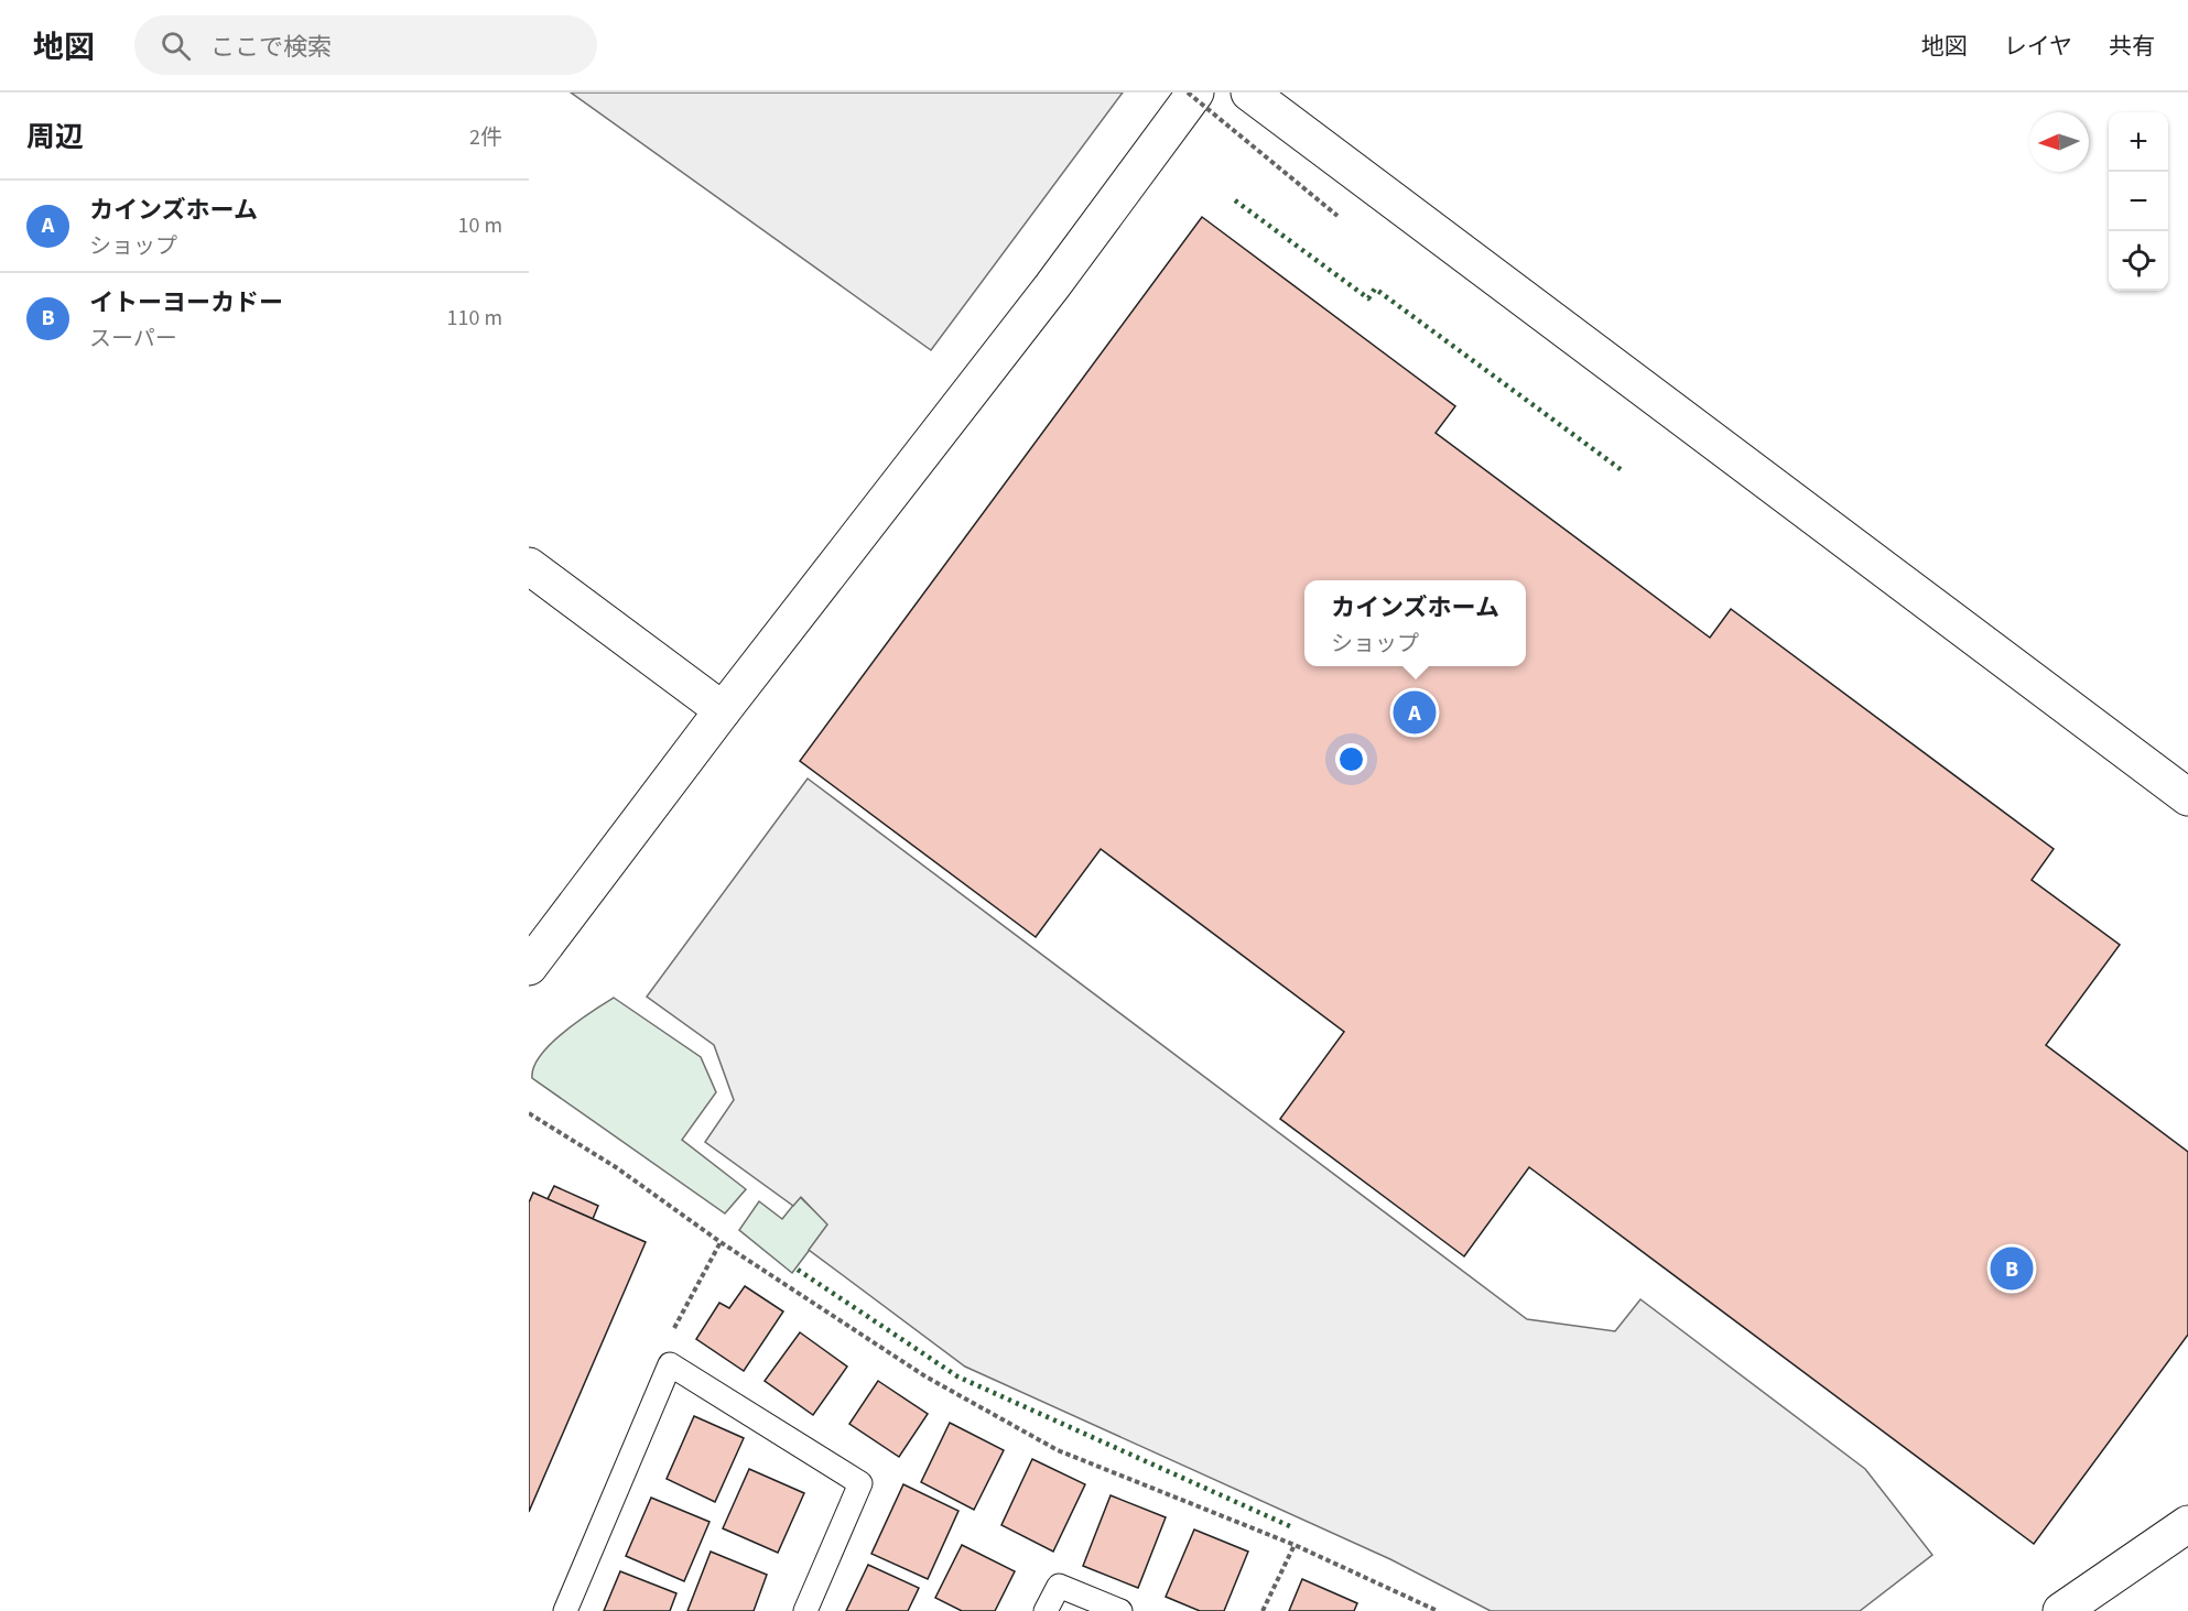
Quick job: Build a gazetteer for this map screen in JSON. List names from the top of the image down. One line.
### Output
{"north":"left","page":{"header":"地図","search":"ここで検索","nav":["地図","レイヤ","共有"],"heading":["周辺","2件"],"map_buttons":["+","−"],"list":[{"mark":"A","name":"カインズホーム","note":"ショップ","value":"10 m"},{"mark":"B","name":"イトーヨーカドー","note":"スーパー","value":"110 m"}],"popup":["カインズホーム","ショップ"],"pins":["A","B"]}}
